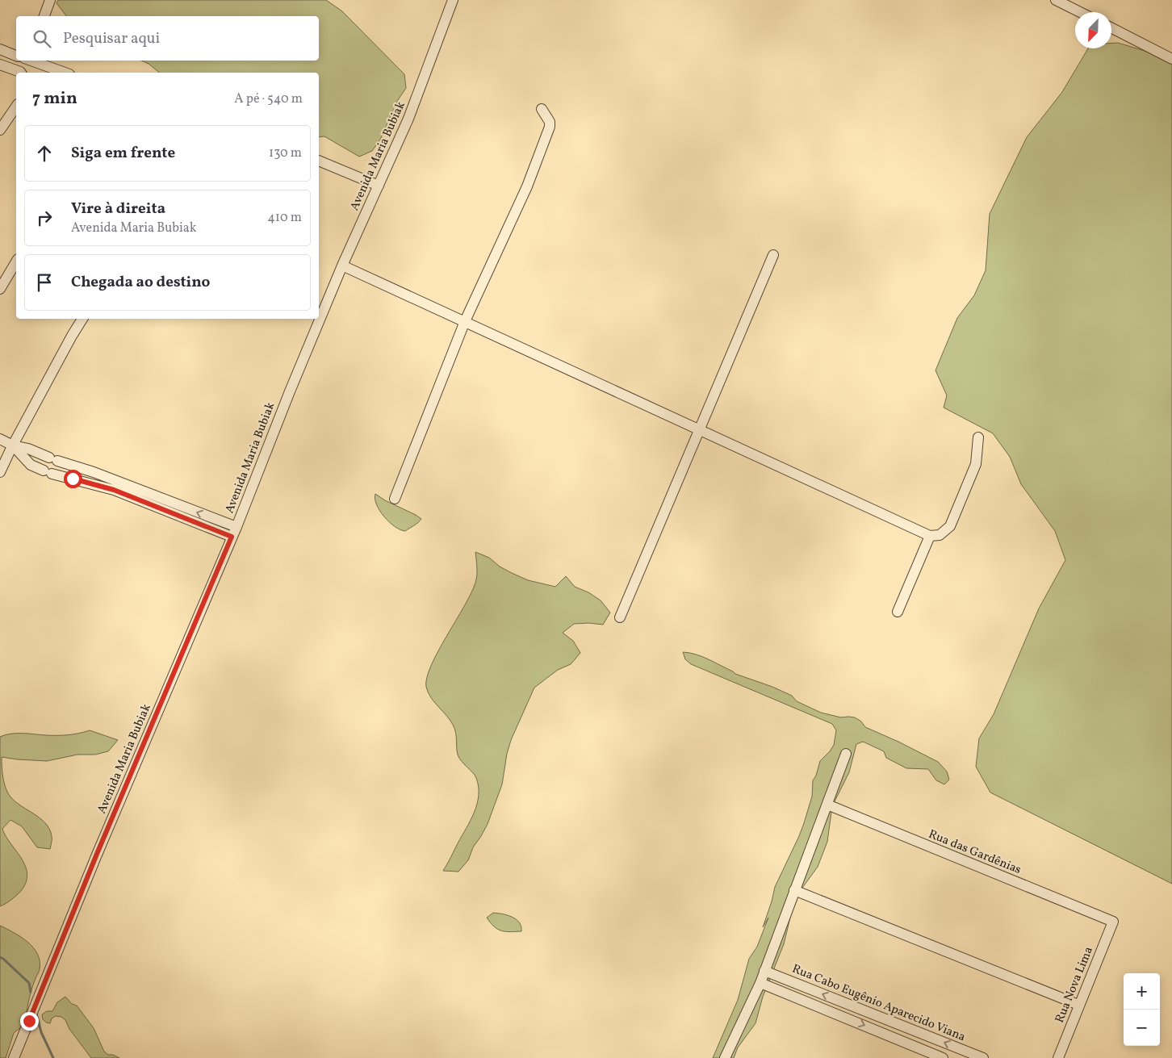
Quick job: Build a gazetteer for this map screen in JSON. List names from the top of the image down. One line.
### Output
{"streets":{"street":["Avenida Maria Bubiak","Rua das Gardênias","Rua Nova Lima","Rua Cabo Eugênio Aparecido Viana"]},"crossings":[["Rua das Gardênias","Rua Nova Lima"]],"north":"bottom left","page":{"search":"Pesquisar aqui","heading":["7 min","A pé · 540 m"],"list":[["Siga em frente","130 m"],["Vire à direita","Avenida Maria Bubiak","410 m"],"Chegada ao destino"],"map_buttons":["+","−"]}}
